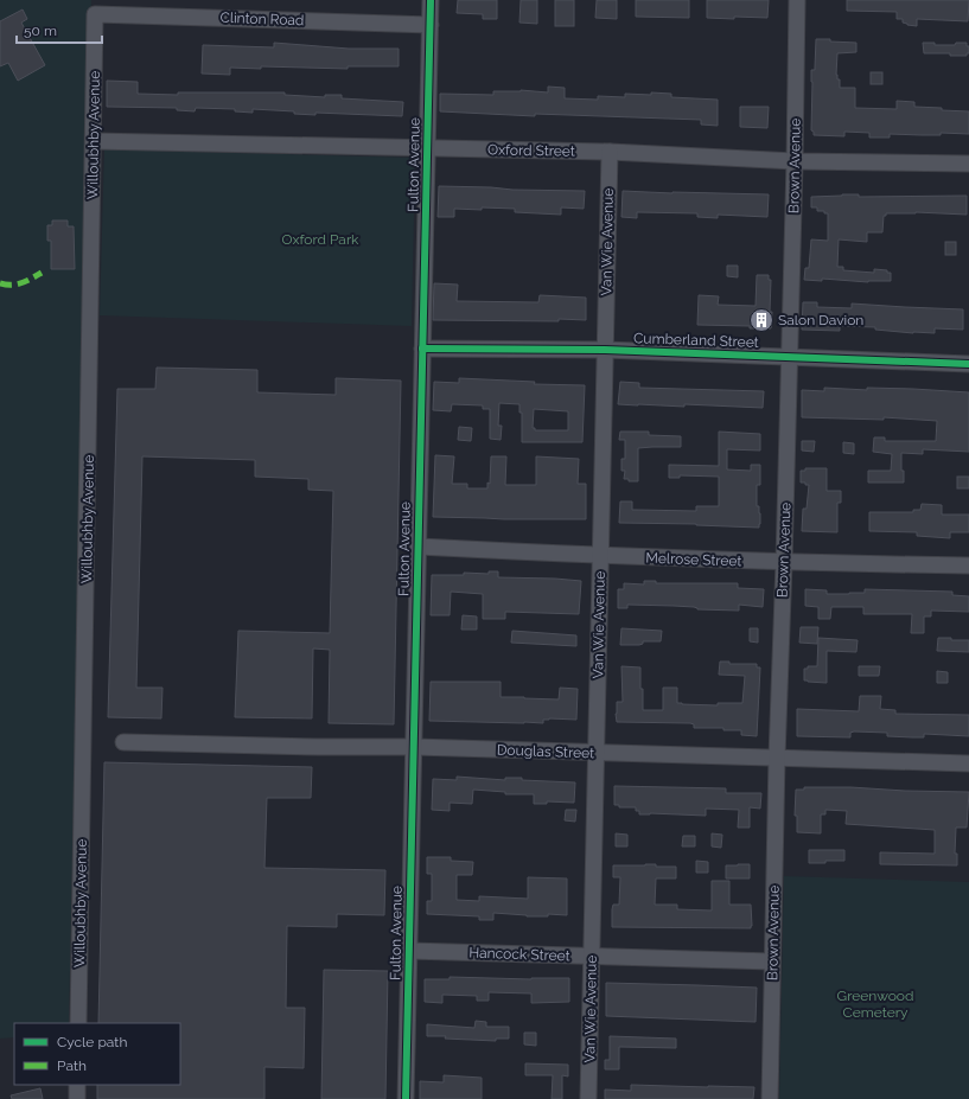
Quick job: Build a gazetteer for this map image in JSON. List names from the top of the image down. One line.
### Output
{"streets":{"street":["Clinton Road","Willoubhby Avenue","Oxford Street","Fulton Avenue","Brown Avenue","Van Wie Avenue","Cumberland Street","Melrose Street","Douglas Street","Hancock Street"]},"crossings":[["Clinton Road","Willoubhby Avenue"],["Clinton Road","Fulton Avenue"],["Willoubhby Avenue","Oxford Street"],["Oxford Street","Fulton Avenue"],["Oxford Street","Brown Avenue"],["Oxford Street","Van Wie Avenue"],["Fulton Avenue","Cumberland Street"],["Fulton Avenue","Melrose Street"],["Fulton Avenue","Douglas Street"],["Fulton Avenue","Hancock Street"],["Brown Avenue","Cumberland Street"],["Brown Avenue","Melrose Street"],["Brown Avenue","Douglas Street"],["Brown Avenue","Hancock Street"],["Van Wie Avenue","Cumberland Street"],["Van Wie Avenue","Melrose Street"],["Van Wie Avenue","Douglas Street"],["Van Wie Avenue","Hancock Street"]],"parks":["Oxford Park","Greenwood Cemetery"],"places":{"building":["Salon Davion"]},"legend":["Cycle path","Path"],"scale_bar":"50 m"}
